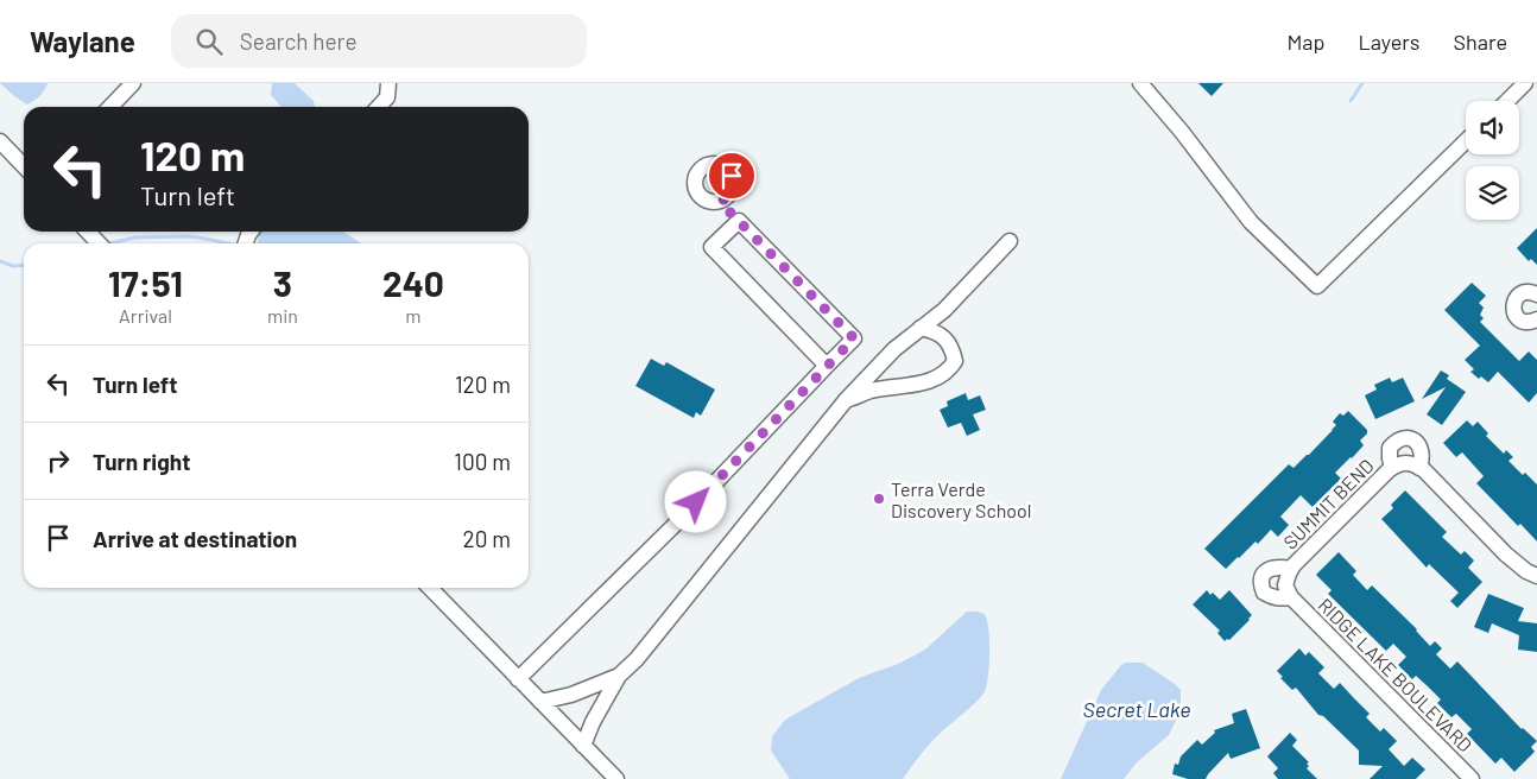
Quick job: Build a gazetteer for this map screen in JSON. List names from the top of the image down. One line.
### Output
{"streets":{"street":["SUMMIT BEND","RIDGE LAKE BOULEVARD"]},"crossings":[["SUMMIT BEND","RIDGE LAKE BOULEVARD"]],"water":["Secret Lake"],"places":["Terra Verde Discovery School"],"page":{"header":"Waylane","search":"Search here","nav":["Map","Layers","Share"],"turn":["120 m","Turn left"],"eta":["17:51","Arrival","3","min","240","m"],"list":[{"name":"Turn left","value":"120 m"},{"name":"Turn right","value":"100 m"},{"name":"Arrive at destination","value":"20 m"}]}}
